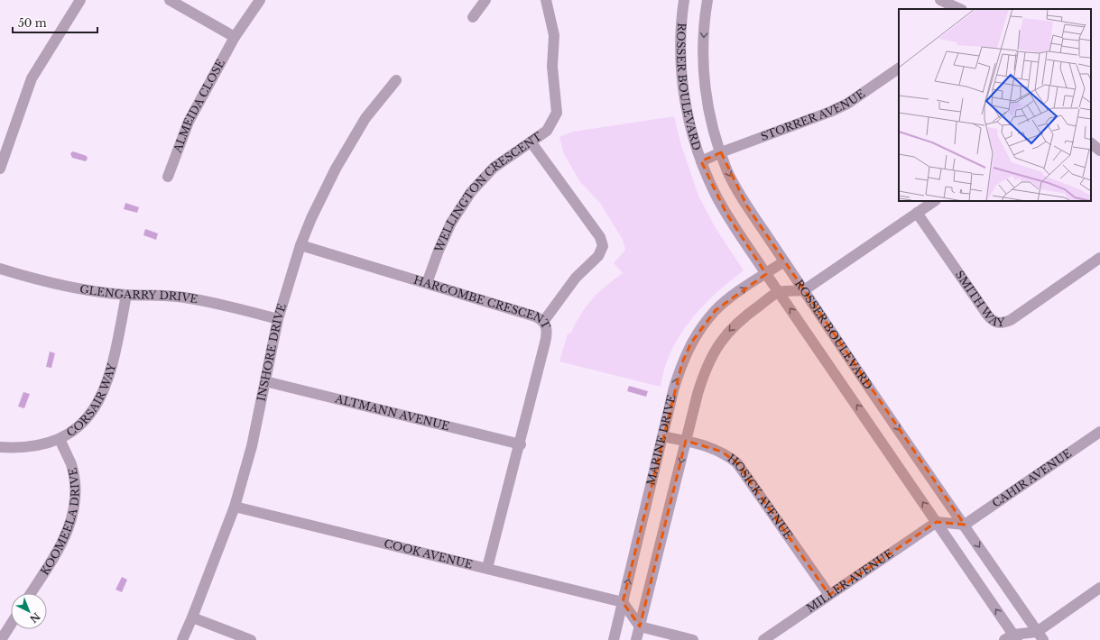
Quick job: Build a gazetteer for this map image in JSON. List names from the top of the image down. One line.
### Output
{"streets":{"street":["ROSSER BOULEVARD","ALMEIDA CLOSE","STORRER AVENUE","WELLINGTON CRESCENT","GLENGARRY DRIVE","SMITH WAY","HARCOMBE CRESCENT","INSHORE DRIVE","CORSAIR WAY","ALTMANN AVENUE","MARINE DRIVE","CAHIR AVENUE","HOSICK AVENUE","KOOMEELA DRIVE","COOK AVENUE","MILLER AVENUE"]},"crossings":[["ROSSER BOULEVARD","STORRER AVENUE"],["ROSSER BOULEVARD","MARINE DRIVE"],["ROSSER BOULEVARD","CAHIR AVENUE"],["ROSSER BOULEVARD","MILLER AVENUE"],["WELLINGTON CRESCENT","HARCOMBE CRESCENT"],["GLENGARRY DRIVE","INSHORE DRIVE"],["GLENGARRY DRIVE","CORSAIR WAY"],["HARCOMBE CRESCENT","INSHORE DRIVE"],["HARCOMBE CRESCENT","ALTMANN AVENUE"],["HARCOMBE CRESCENT","COOK AVENUE"],["INSHORE DRIVE","ALTMANN AVENUE"],["INSHORE DRIVE","COOK AVENUE"],["CORSAIR WAY","KOOMEELA DRIVE"],["MARINE DRIVE","HOSICK AVENUE"],["MARINE DRIVE","COOK AVENUE"],["HOSICK AVENUE","MILLER AVENUE"]],"scale_bar":"50 m","north":"bottom right"}
